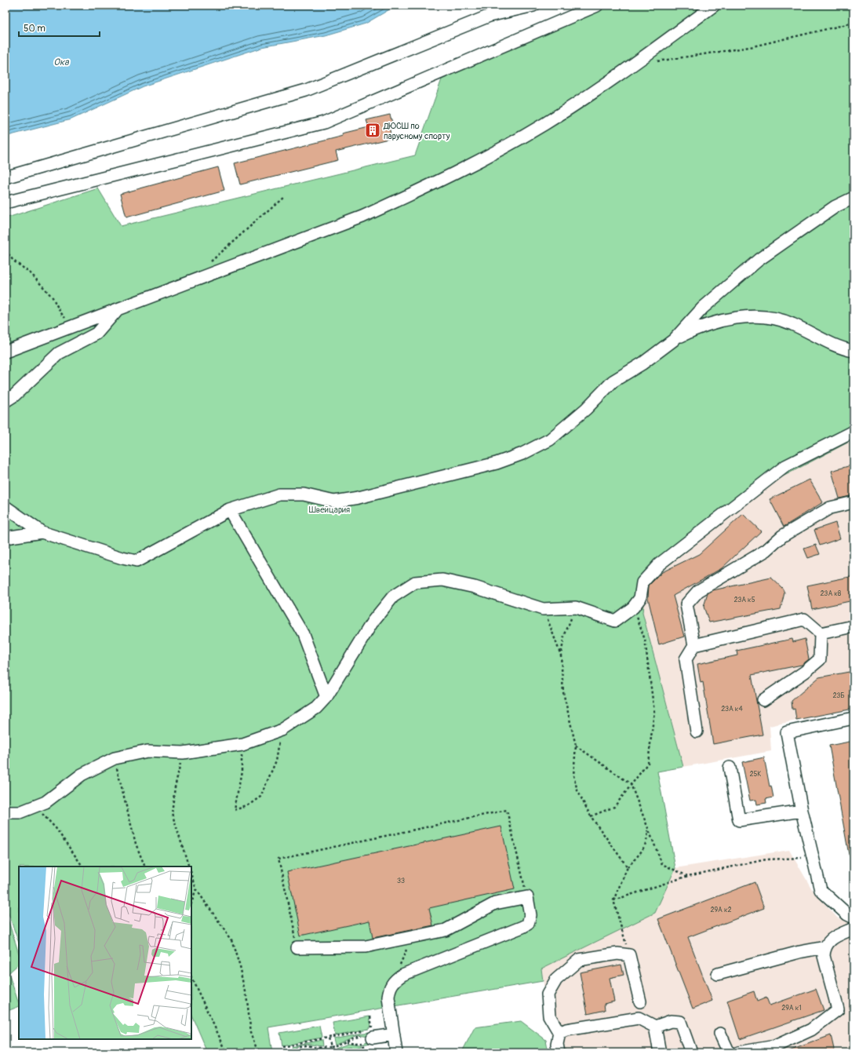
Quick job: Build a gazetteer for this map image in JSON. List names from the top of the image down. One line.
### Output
{"water":["Ока"],"parks":["Швейцария"],"places":{"building":["ДЮСШ по парусному спорту"]},"house_numbers":["23А к8","23А к5","23Б","23А к4","25К","33","29А к2","29А к1"],"scale_bar":"50 m"}
